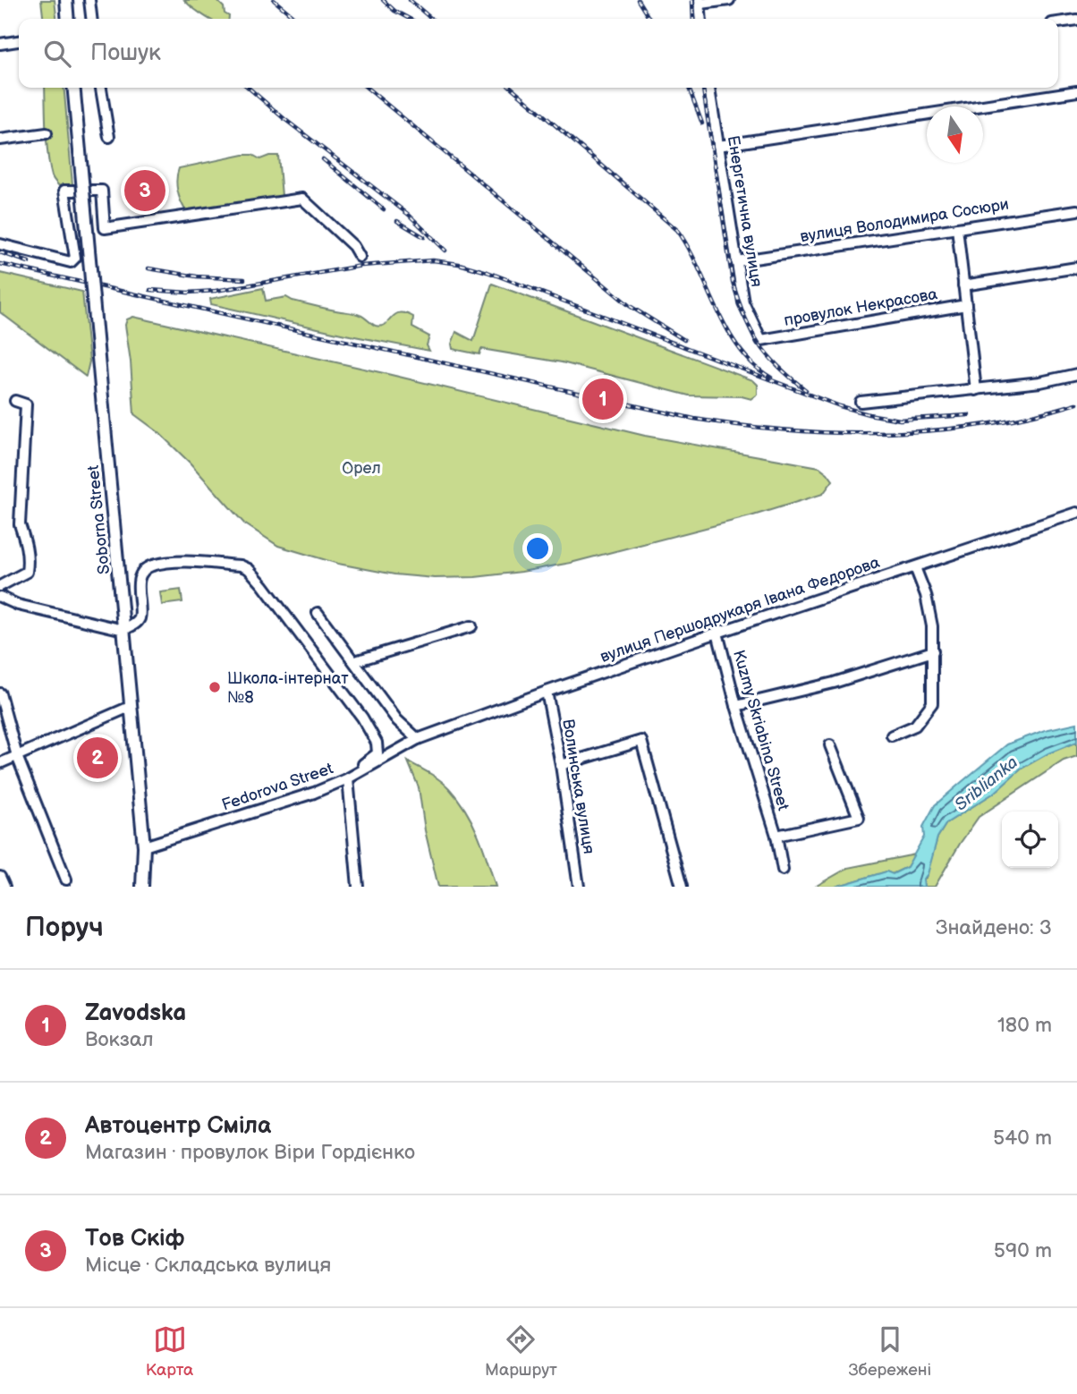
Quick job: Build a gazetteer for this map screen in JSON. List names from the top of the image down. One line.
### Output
{"streets":{"main road":["Soborna Street"],"street":["Енергетична вулиця","вулиця Володимира Сосюри","провулок Некрасова","вулиця Першодрукаря Івана Федорова","Kuzmy Skriabina Street","Fedorova Street","Волинська вулиця"]},"crossings":[["Енергетична вулиця","вулиця Володимира Сосюри"],["Енергетична вулиця","провулок Некрасова"],["Soborna Street","Fedorova Street"],["вулиця Першодрукаря Івана Федорова","Kuzmy Skriabina Street"],["вулиця Першодрукаря Івана Федорова","Fedorova Street"],["вулиця Першодрукаря Івана Федорова","Волинська вулиця"]],"water":["Sriblianka"],"parks":["Орел"],"places":["Школа-інтернат №8"],"north":"bottom","page":{"search":"Пошук","pins":["3","1","2"],"heading":["Поруч","Знайдено: 3"],"list":[{"mark":"1","name":"Zavodska","note":"Вокзал","value":"180 m"},{"mark":"2","name":"Автоцентр Сміла","note":"Магазин · провулок Віри Гордієнко","value":"540 m"},{"mark":"3","name":"Тов Скіф","note":"Місце · Складська вулиця","value":"590 m"}],"nav":["Карта","Маршрут","Збережені"]}}
